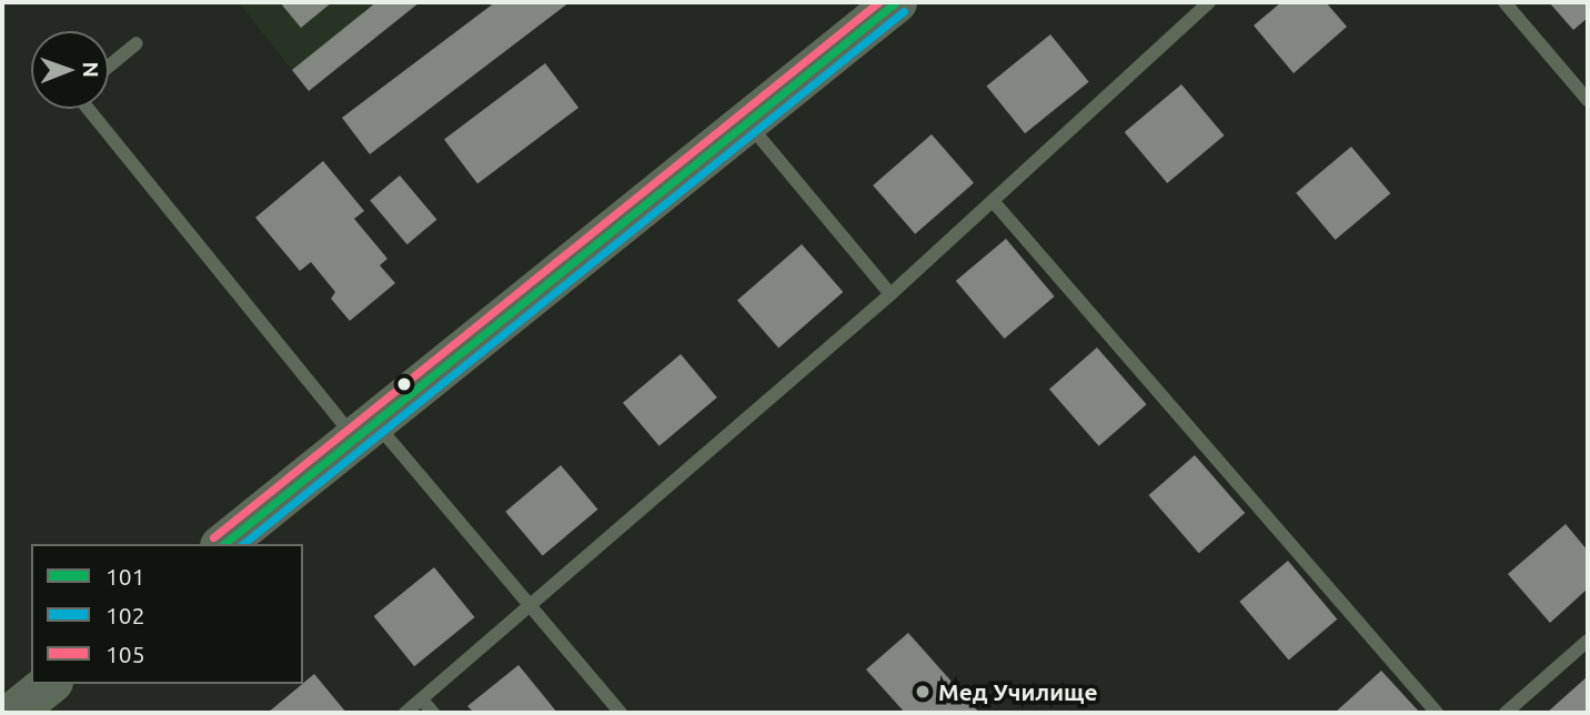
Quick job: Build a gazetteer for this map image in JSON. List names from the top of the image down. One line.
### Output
{"places":["Мед Училище"],"lines":["transit line 101","transit line 105","transit line 102"],"legend":["101","102","105"],"north":"right"}
